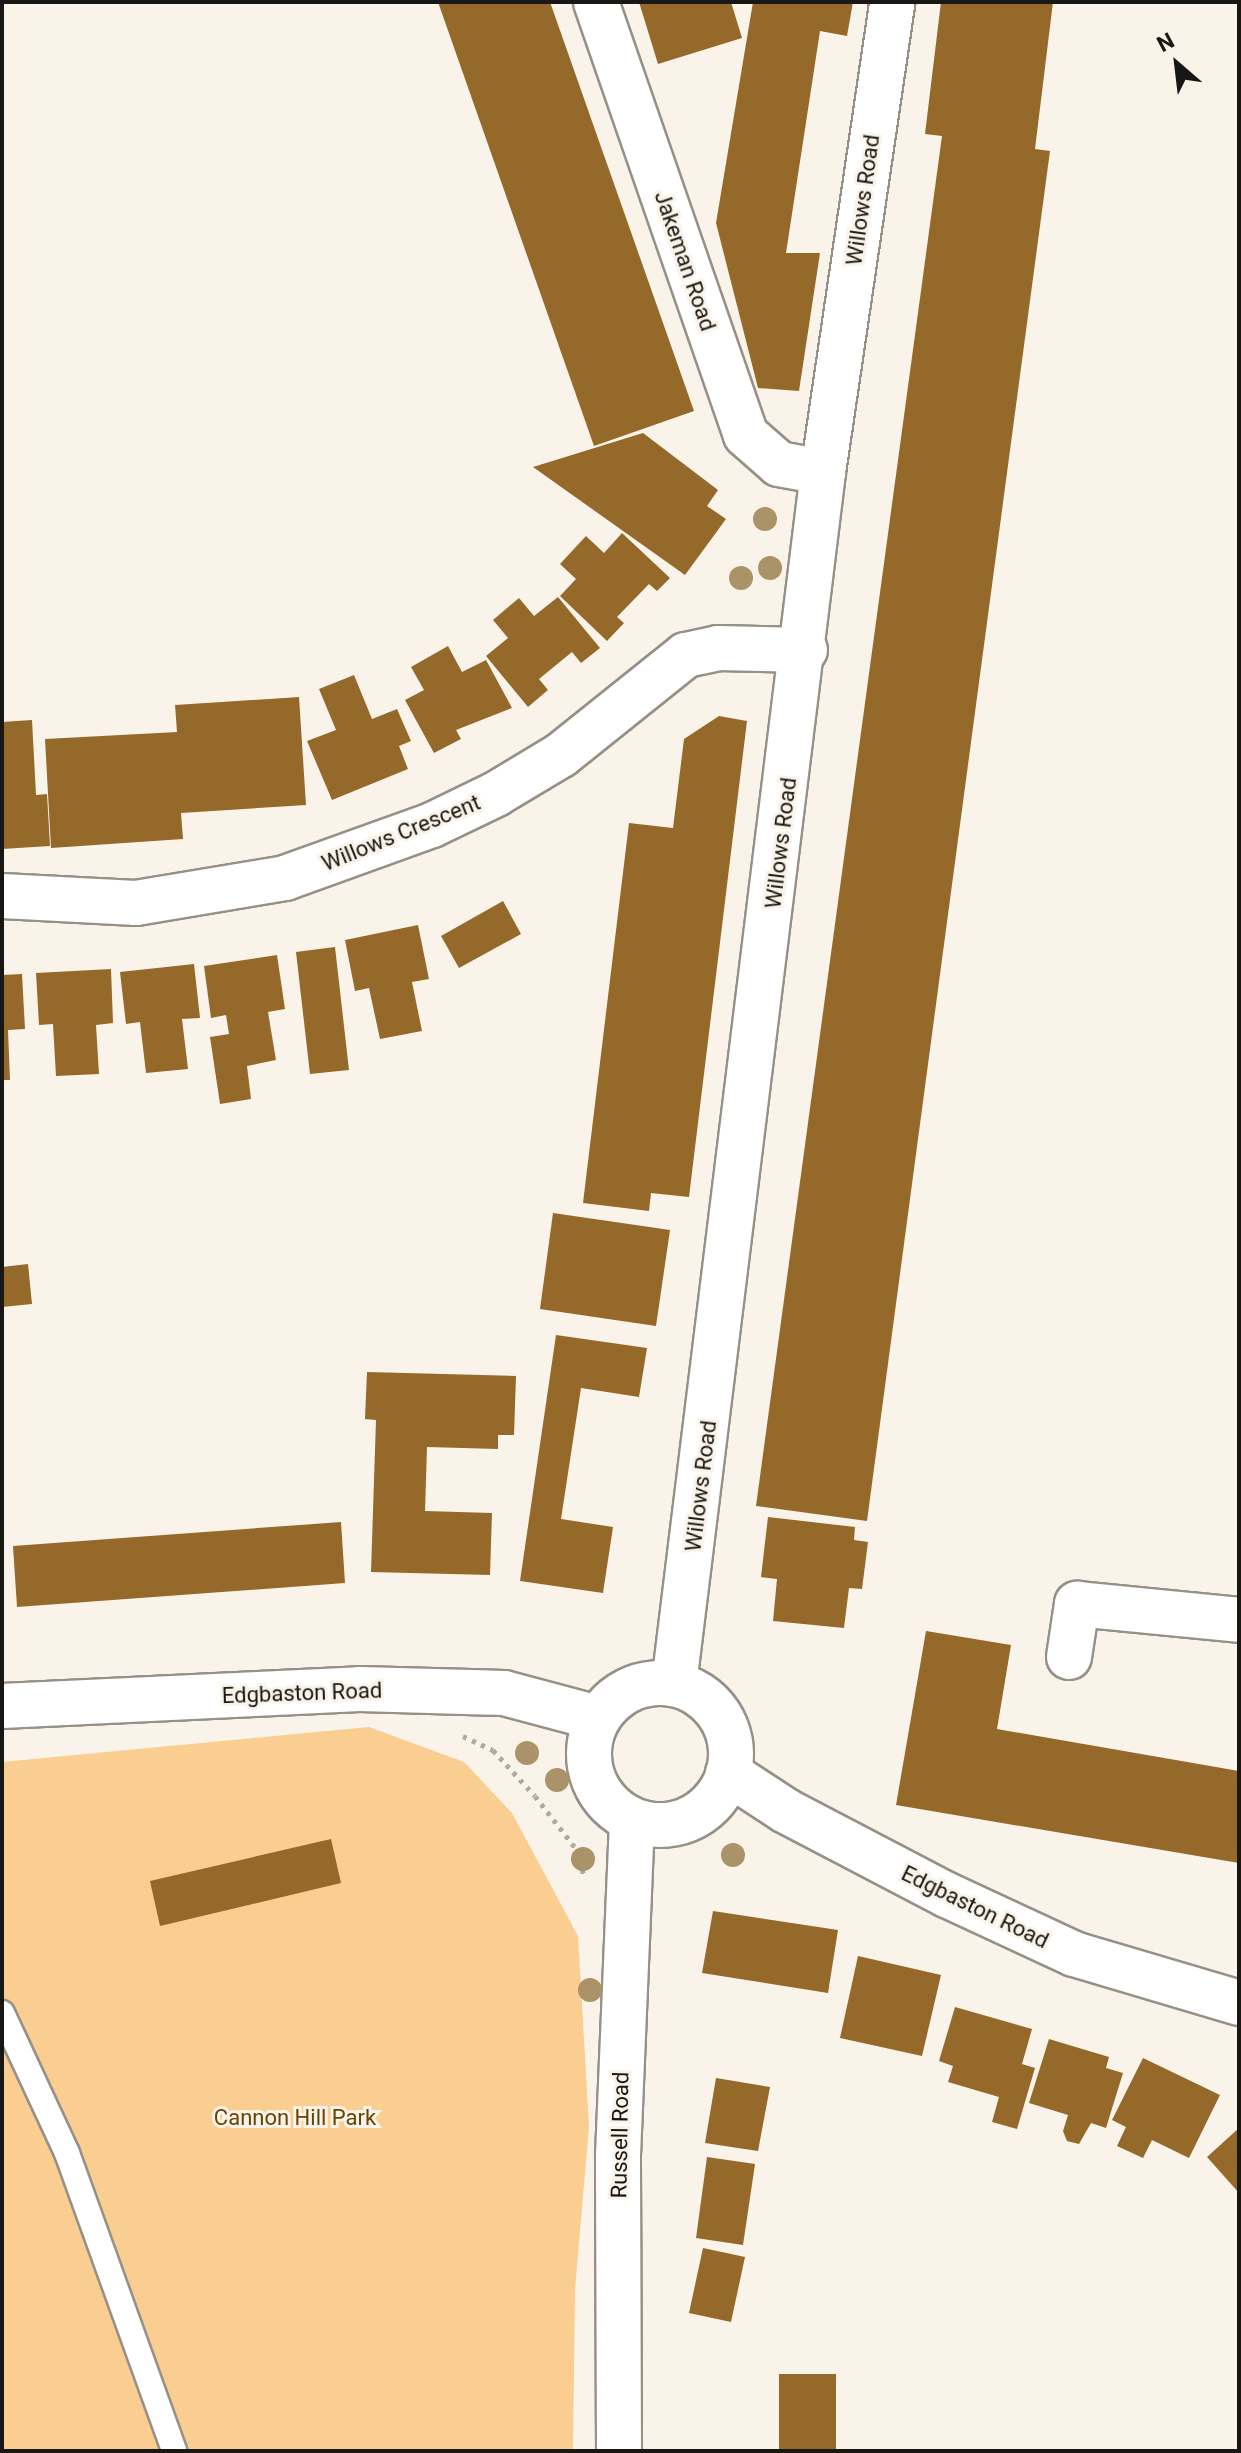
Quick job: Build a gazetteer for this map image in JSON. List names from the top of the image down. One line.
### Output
{"streets":{"street":["Willows Road","Jakeman Road","Willows Crescent","Edgbaston Road","Russell Road"]},"crossings":[["Willows Road","Jakeman Road"],["Willows Road","Willows Crescent"],["Willows Road","Edgbaston Road"],["Willows Road","Russell Road"],["Edgbaston Road","Russell Road"]],"parks":["Cannon Hill Park"],"north":"top left"}
